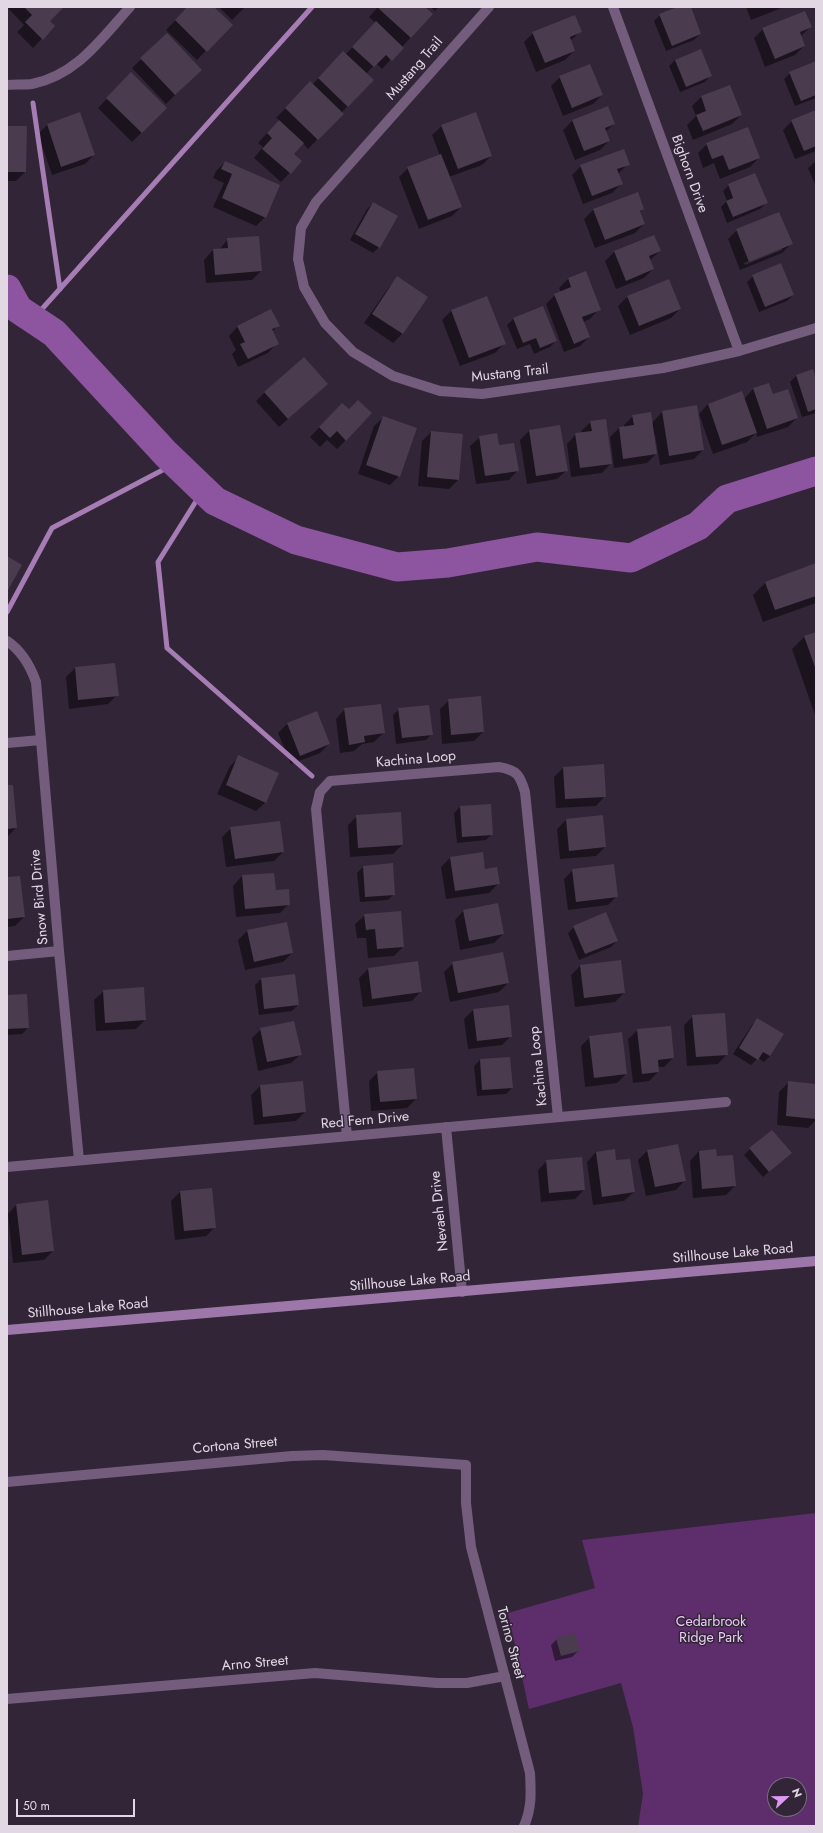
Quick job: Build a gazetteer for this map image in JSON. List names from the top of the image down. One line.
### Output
{"streets":{"main road":["Stillhouse Lake Road"],"street":["Mustang Trail","Bighorn Drive","Kachina Loop","Snow Bird Drive","Red Fern Drive","Nevaeh Drive","Cortona Street","Torino Street","Arno Street"]},"crossings":[["Mustang Trail","Bighorn Drive"],["Kachina Loop","Red Fern Drive"],["Snow Bird Drive","Red Fern Drive"],["Red Fern Drive","Nevaeh Drive"],["Nevaeh Drive","Stillhouse Lake Road"],["Cortona Street","Torino Street"],["Torino Street","Arno Street"]],"parks":["Cedarbrook Ridge Park"],"scale_bar":"50 m","north":"right"}
